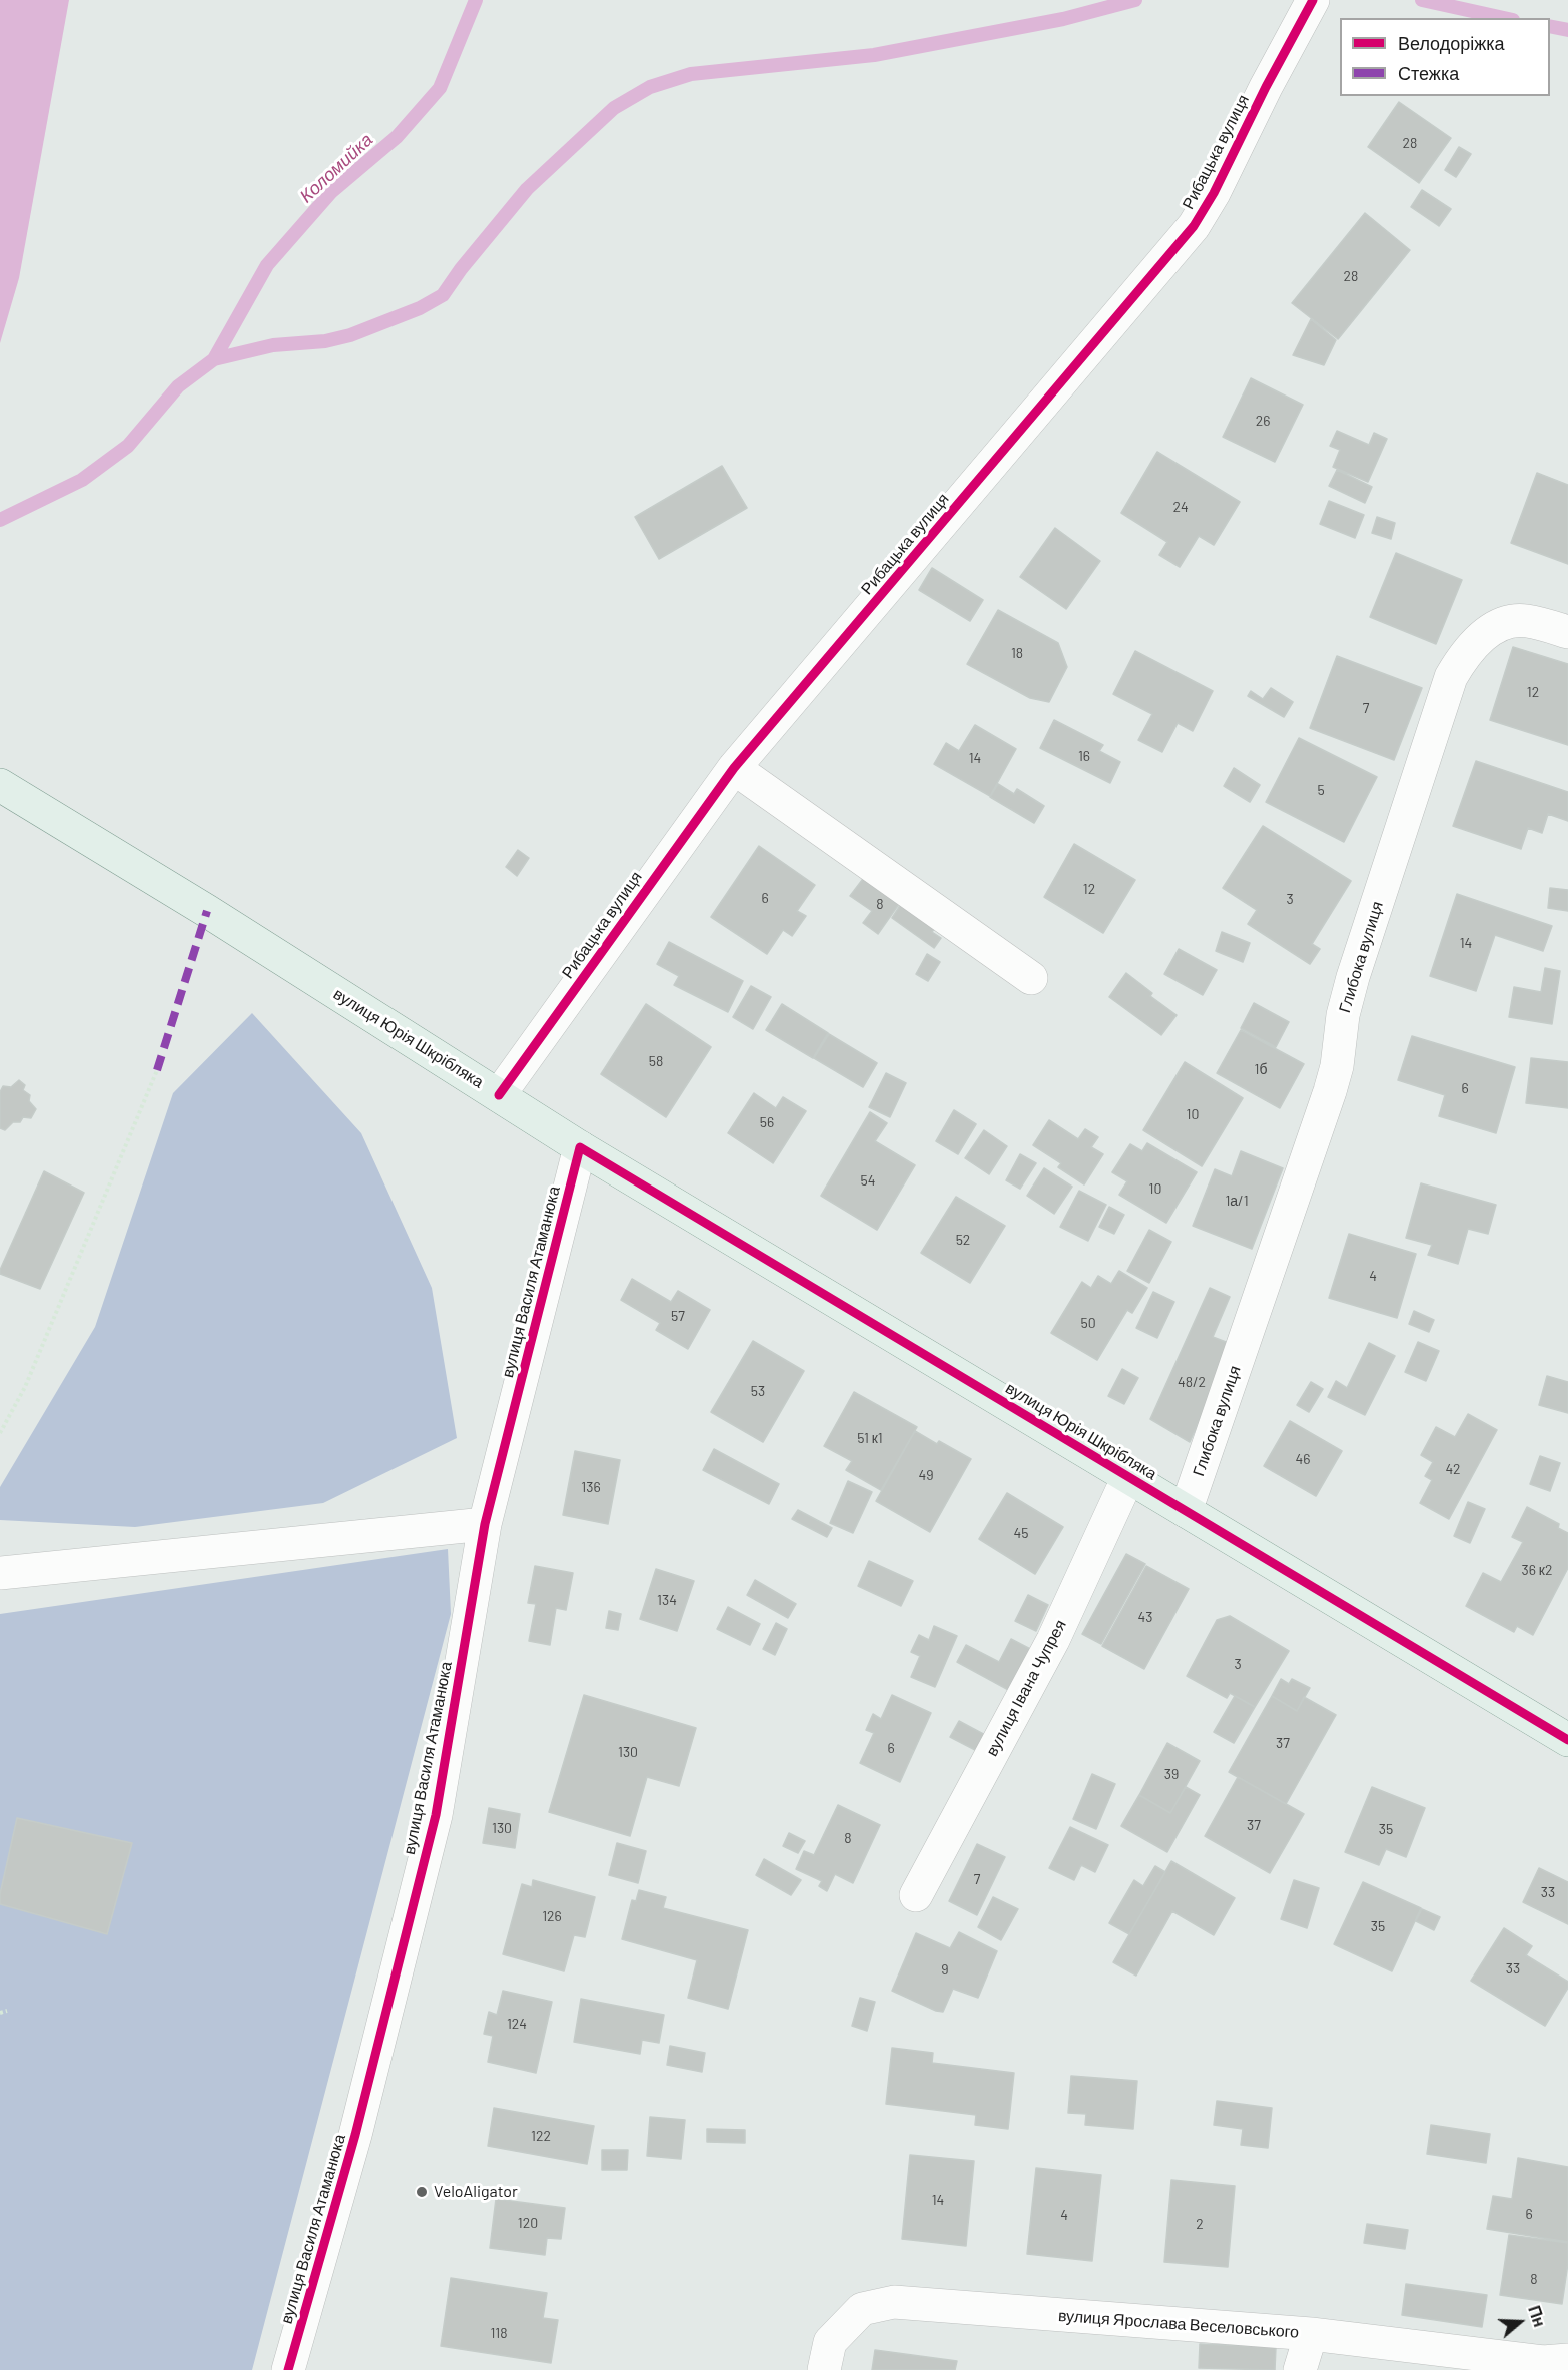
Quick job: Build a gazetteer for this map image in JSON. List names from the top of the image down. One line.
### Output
{"streets":{"main road":["вулиця Юрія Шкрібляка"],"street":["Рибацька вулиця","Глибока вулиця","вулиця Василя Атаманюка","вулиця Івана Чупрея","вулиця Ярослава Веселовського"]},"crossings":[["Рибацька вулиця","вулиця Юрія Шкрібляка"],["Глибока вулиця","вулиця Юрія Шкрібляка"],["вулиця Юрія Шкрібляка","вулиця Василя Атаманюка"],["вулиця Юрія Шкрібляка","вулиця Івана Чупрея"]],"water":["Коломийка"],"places":["VeloAligator"],"house_numbers":["28","28","26","24","18","12","7","16","14","5","12","6","3","8","14","58","1б","6","10","56","54","10","1а/1","52","4","57","50","48/2","53","51 к1","46","42","49","136","45","36 к2","134","43","3","37","6","130","39","37","130","35","8","7","33","126","35","33","9","124","122","14","6","4","120","2","8","118"],"legend":["Велодоріжка","Стежка"],"north":"right"}
